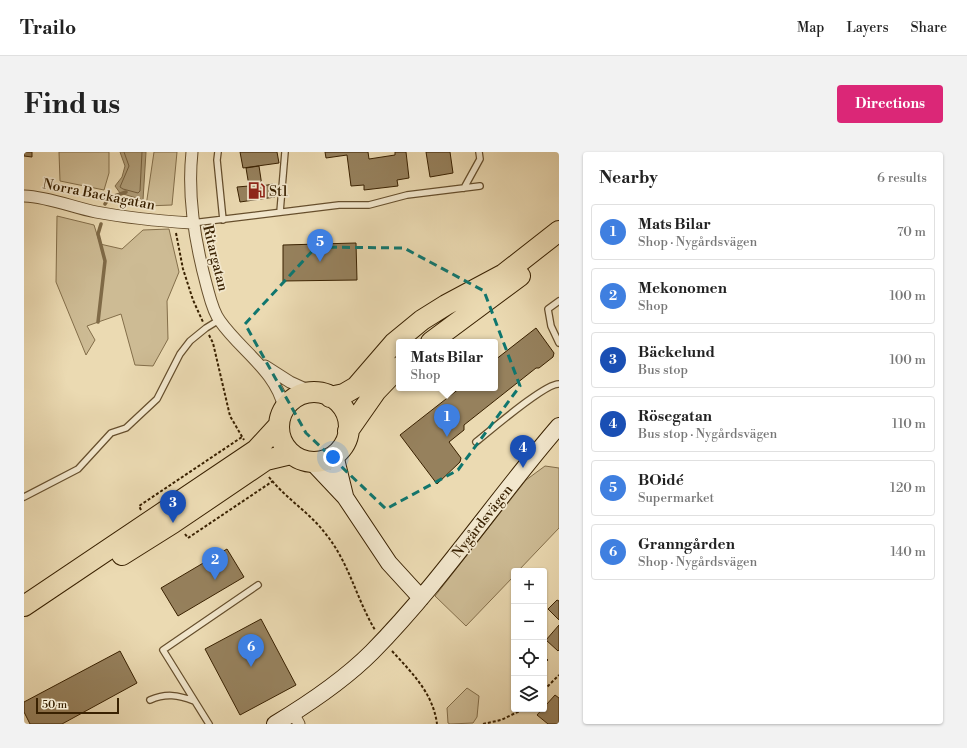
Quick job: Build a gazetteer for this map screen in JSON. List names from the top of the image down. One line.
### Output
{"streets":{"street":["Norra Backagatan","Ritargatan","Nygårdsvägen"]},"crossings":[["Norra Backagatan","Ritargatan"]],"places":{"fuel station":["St1"]},"scale_bar":"50 m","page":{"header":"Trailo","nav":["Map","Layers","Share"],"buttons":"Directions","title":"Find us","heading":["Nearby","6 results"],"list":[{"mark":"1","name":"Mats Bilar","note":"Shop · Nygårdsvägen","value":"70 m"},{"mark":"2","name":"Mekonomen","note":"Shop","value":"100 m"},{"mark":"3","name":"Bäckelund","note":"Bus stop","value":"100 m"},{"mark":"4","name":"Rösegatan","note":"Bus stop · Nygårdsvägen","value":"110 m"},{"mark":"5","name":"BOidé","note":"Supermarket","value":"120 m"},{"mark":"6","name":"Granngården","note":"Shop · Nygårdsvägen","value":"140 m"}],"pins":["5","1","4","3","2","6"],"popup":["Mats Bilar","Shop"],"map_buttons":["+","−"],"scale":"50 m"}}
